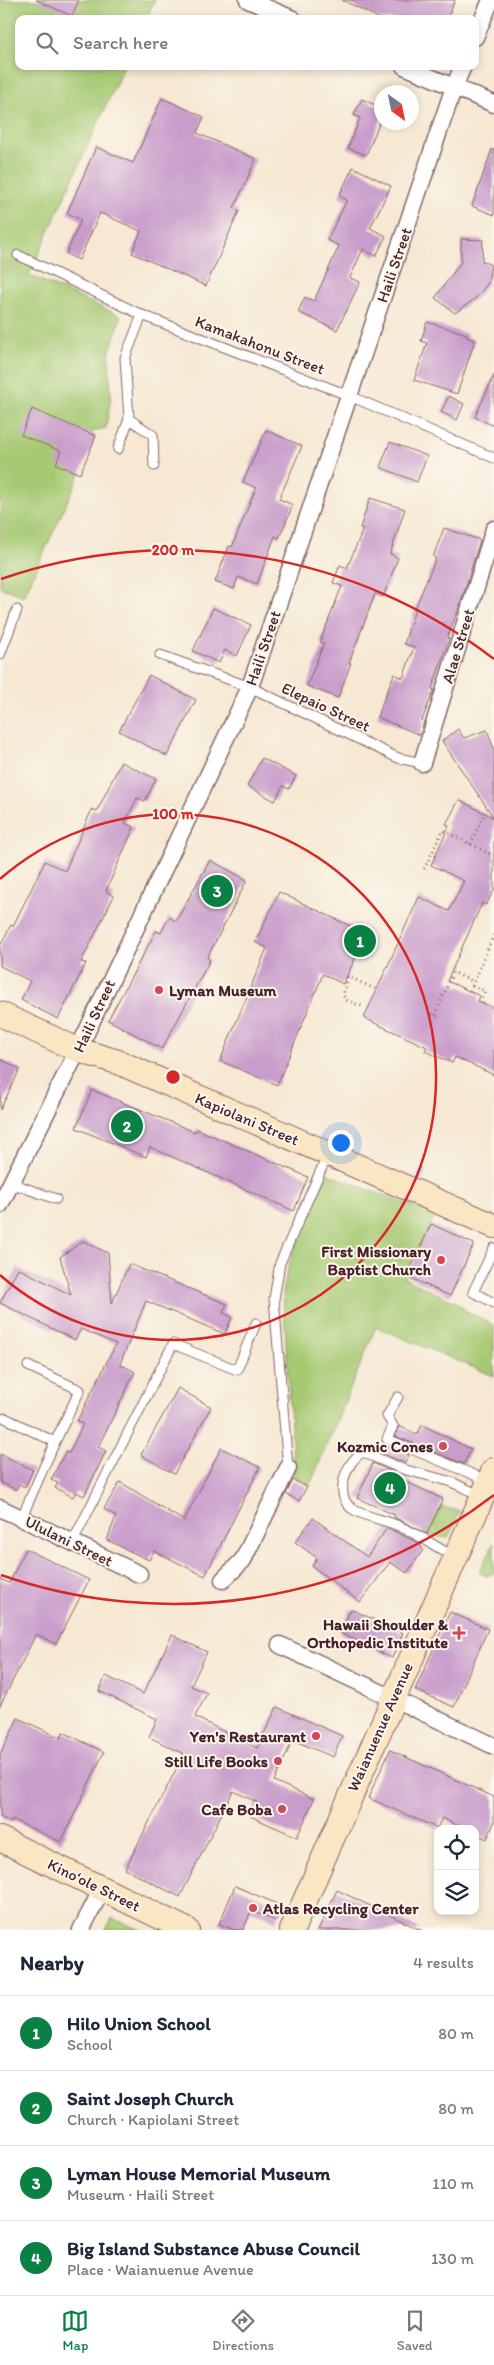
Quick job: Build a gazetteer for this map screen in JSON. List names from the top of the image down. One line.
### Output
{"streets":{"street":["Haili Street","Alae Street","Kapiolani Street","Ululani Street","Waianuenue Avenue","Kinoʻole Street"],"lane":["Kamakahonu Street","Elepaio Street"]},"crossings":[["Haili Street","Kamakahonu Street"],["Haili Street","Elepaio Street"],["Haili Street","Kapiolani Street"],["Alae Street","Elepaio Street"]],"places":{"other":["Lyman Museum","First Missionary Baptist Church","Kozmic Cones","Yen's Restaurant","Still Life Books","Cafe Boba","Atlas Recycling Center"],"health":["Hawaii Shoulder & Orthopedic Institute"]},"north":"bottom right","page":{"search":"Search here","pins":["3","1","2","4"],"heading":["Nearby","4 results"],"list":[{"mark":"1","name":"Hilo Union School","note":"School","value":"80 m"},{"mark":"2","name":"Saint Joseph Church","note":"Church · Kapiolani Street","value":"80 m"},{"mark":"3","name":"Lyman House Memorial Museum","note":"Museum · Haili Street","value":"110 m"},{"mark":"4","name":"Big Island Substance Abuse Council","note":"Place · Waianuenue Avenue","value":"130 m"}],"nav":["Map","Directions","Saved"]},"rings":["200 m","100 m"]}
